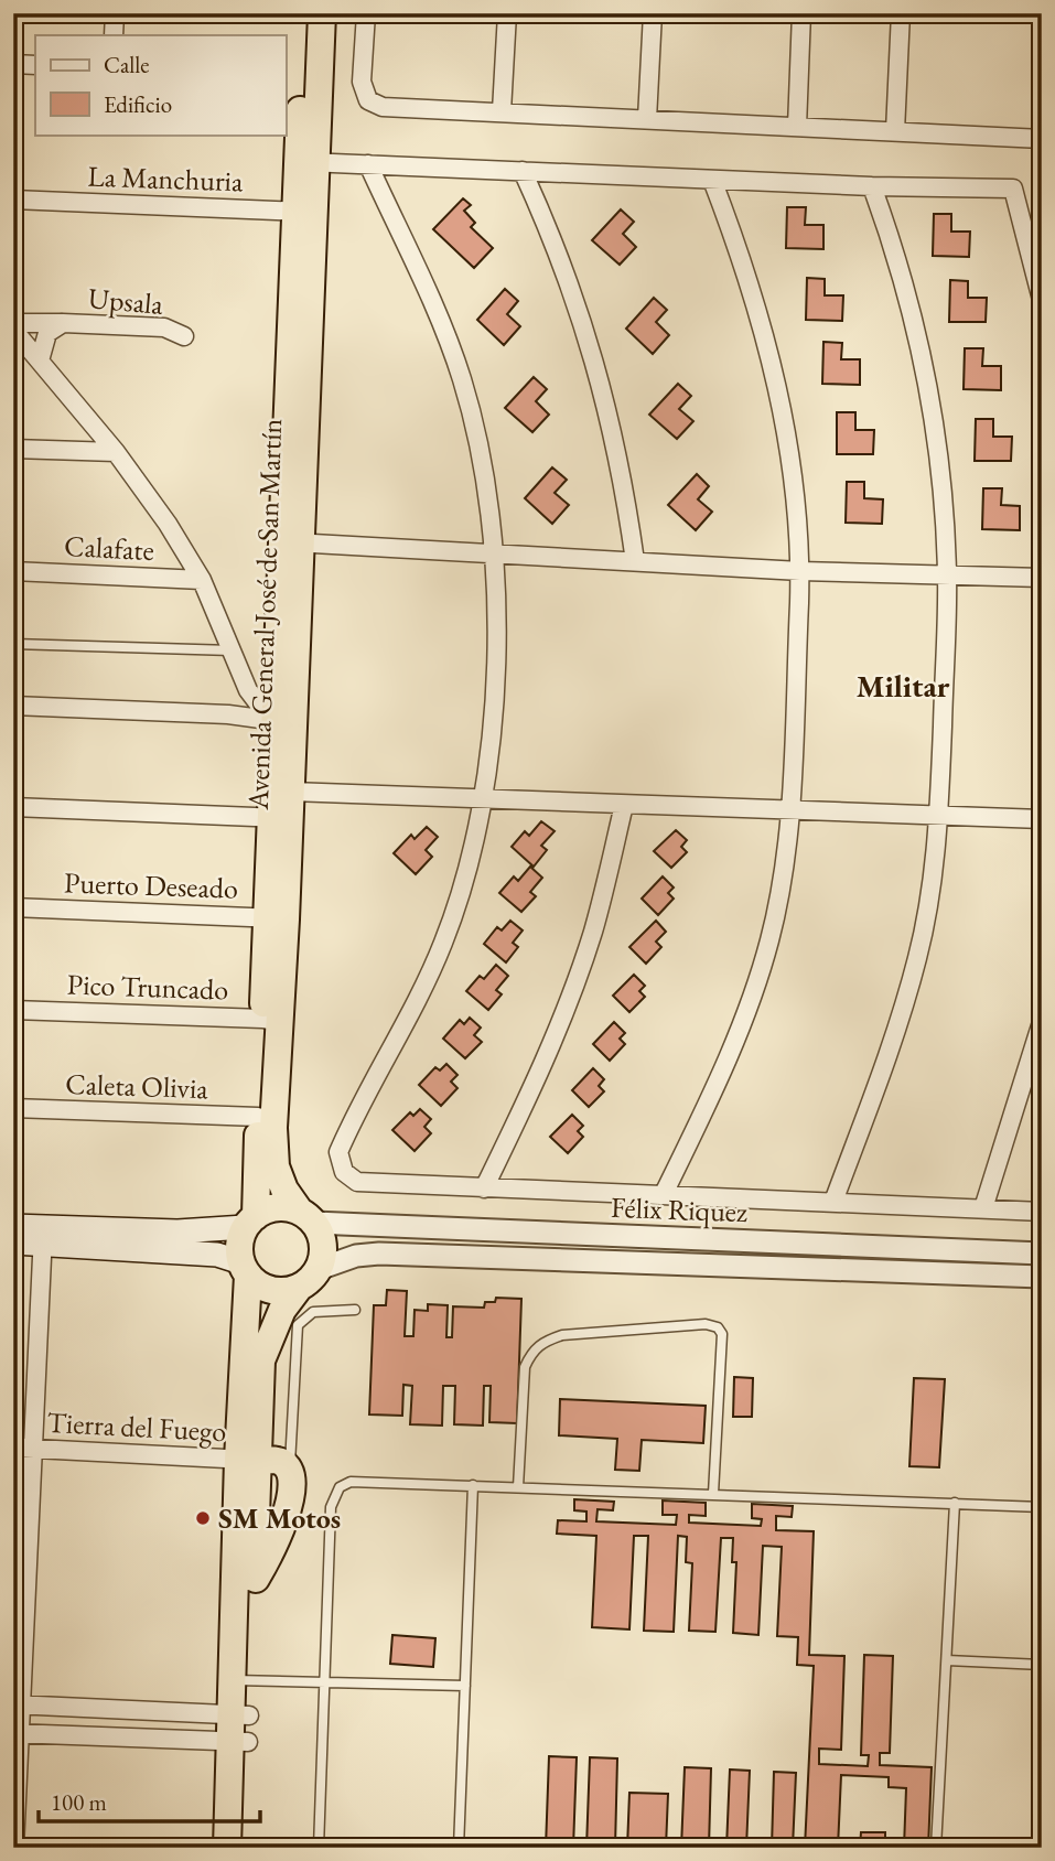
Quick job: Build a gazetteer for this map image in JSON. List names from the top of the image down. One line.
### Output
{"streets":{"highway":["Avenida General José de San Martín"],"street":["La Manchuria","Upsala","Calafate","Puerto Deseado","Pico Truncado","Caleta Olivia","Félix Riquez","Tierra del Fuego"]},"crossings":[["La Manchuria","Avenida General José de San Martín"],["Avenida General José de San Martín","Puerto Deseado"],["Avenida General José de San Martín","Pico Truncado"],["Avenida General José de San Martín","Caleta Olivia"],["Avenida General José de San Martín","Félix Riquez"],["Avenida General José de San Martín","Tierra del Fuego"]],"districts":["Militar"],"places":["SM Motos"],"legend":["Calle","Edificio"],"scale_bar":"100 m"}
